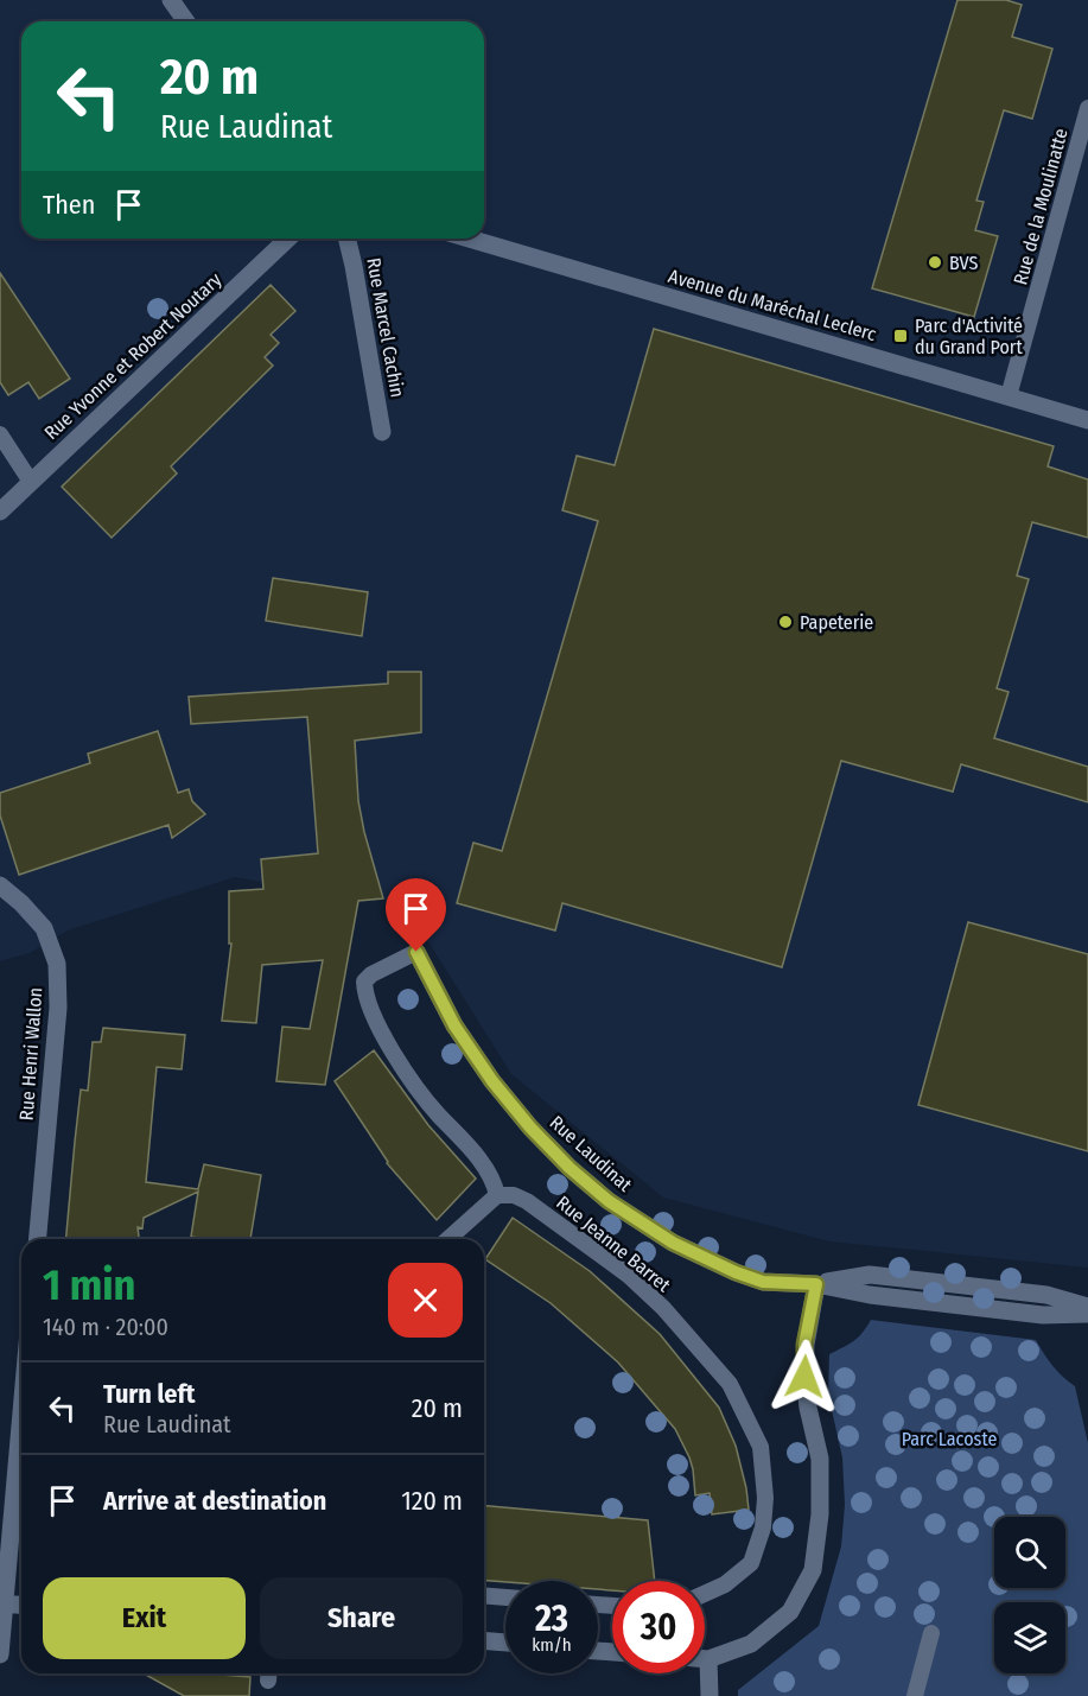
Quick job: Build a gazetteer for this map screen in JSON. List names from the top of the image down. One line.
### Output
{"streets":{"street":["Avenue du Maréchal Leclerc","Rue Marcel Cachin","Rue Yvonne et Robert Noutary","Rue Henri Wallon","Rue Laudinat"],"lane":["Rue de la Moulinatte","Rue Jeanne Barret"]},"crossings":[["Rue de la Moulinatte","Avenue du Maréchal Leclerc"]],"parks":["Parc Lacoste"],"places":{"other":["BVS","Papeterie"],"transit":["Parc d'Activité du Grand Port"]},"page":{"turn":["20 m","Rue Laudinat"],"then":"Then","heading":["1 min","140 m · 20:00"],"list":[{"name":"Turn left","note":"Rue Laudinat","value":"20 m"},{"name":"Arrive at destination","value":"120 m"}],"buttons":["Exit","Share"],"speed":"23 km/h","limit":"30"}}
